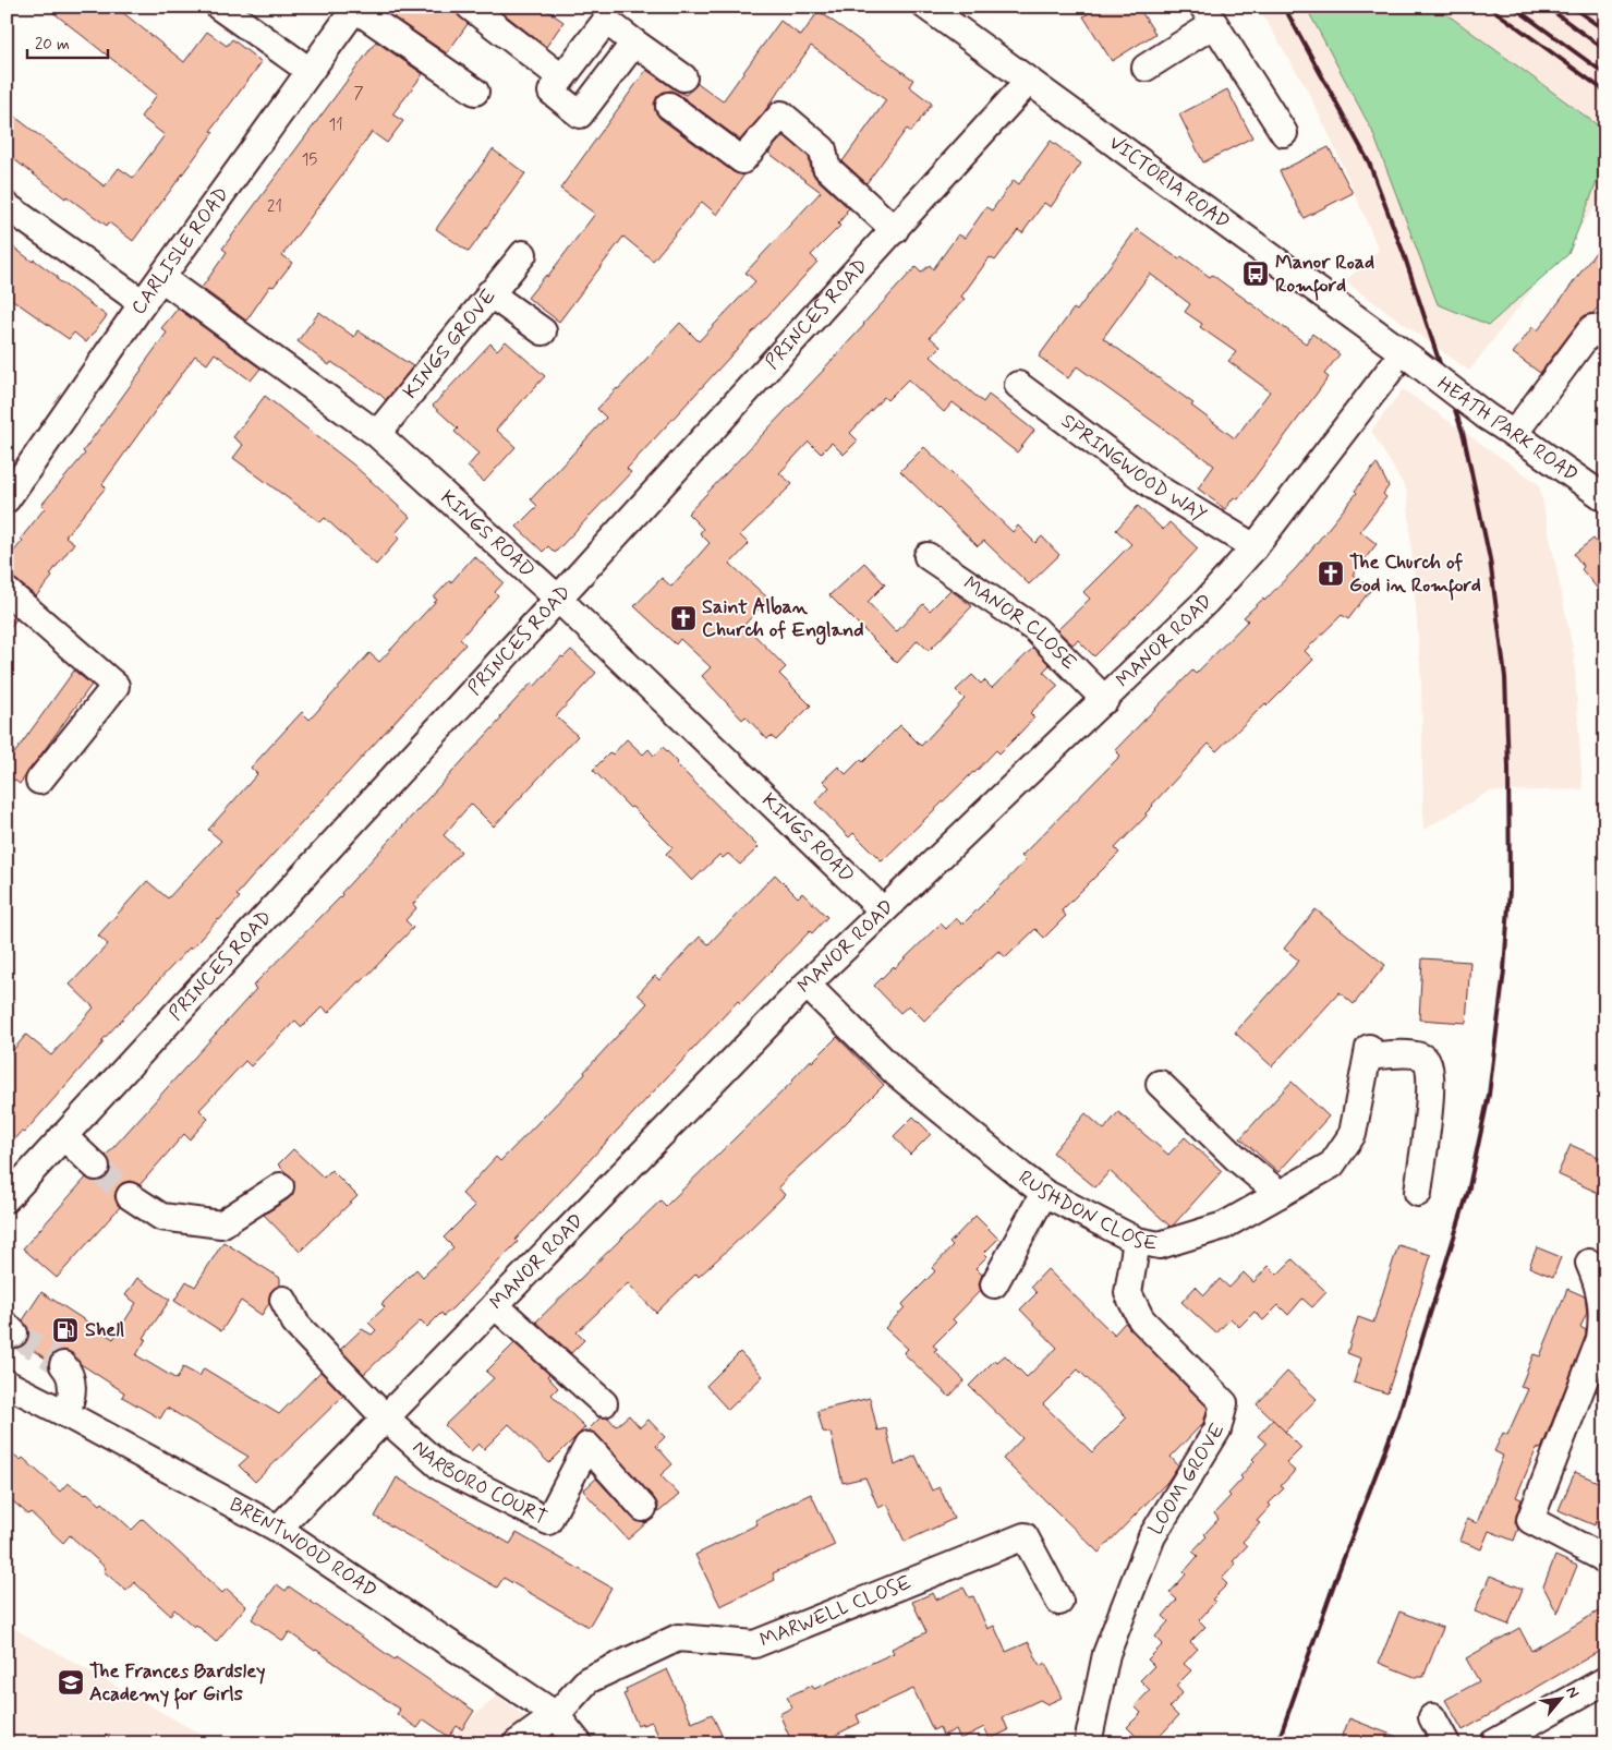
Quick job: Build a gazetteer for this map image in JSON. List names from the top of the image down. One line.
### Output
{"streets":{"street":["VICTORIA ROAD","CARLISLE ROAD","PRINCES ROAD","KINGS GROVE","HEATH PARK ROAD","SPRINGWOOD WAY","KINGS ROAD","MANOR CLOSE","MANOR ROAD","RUSHDON CLOSE","NARBORO COURT","LOOM GROVE","BRENTWOOD ROAD","MARWELL CLOSE"]},"crossings":[["VICTORIA ROAD","PRINCES ROAD"],["VICTORIA ROAD","HEATH PARK ROAD"],["VICTORIA ROAD","MANOR ROAD"],["CARLISLE ROAD","KINGS ROAD"],["PRINCES ROAD","KINGS ROAD"],["KINGS GROVE","KINGS ROAD"],["HEATH PARK ROAD","MANOR ROAD"],["SPRINGWOOD WAY","MANOR ROAD"],["KINGS ROAD","MANOR ROAD"],["MANOR CLOSE","MANOR ROAD"],["MANOR ROAD","RUSHDON CLOSE"],["MANOR ROAD","NARBORO COURT"],["MANOR ROAD","BRENTWOOD ROAD"],["RUSHDON CLOSE","LOOM GROVE"],["BRENTWOOD ROAD","MARWELL CLOSE"]],"places":{"bus stop":["Manor Road Romford"],"church":["The Church of God in Romford","Saint Alban Church of England"],"fuel station":["Shell"],"school or university":["The Frances Bardsley Academy for Girls"]},"house_numbers":["7","11","15","21"],"scale_bar":"20 m","north":"top right"}
